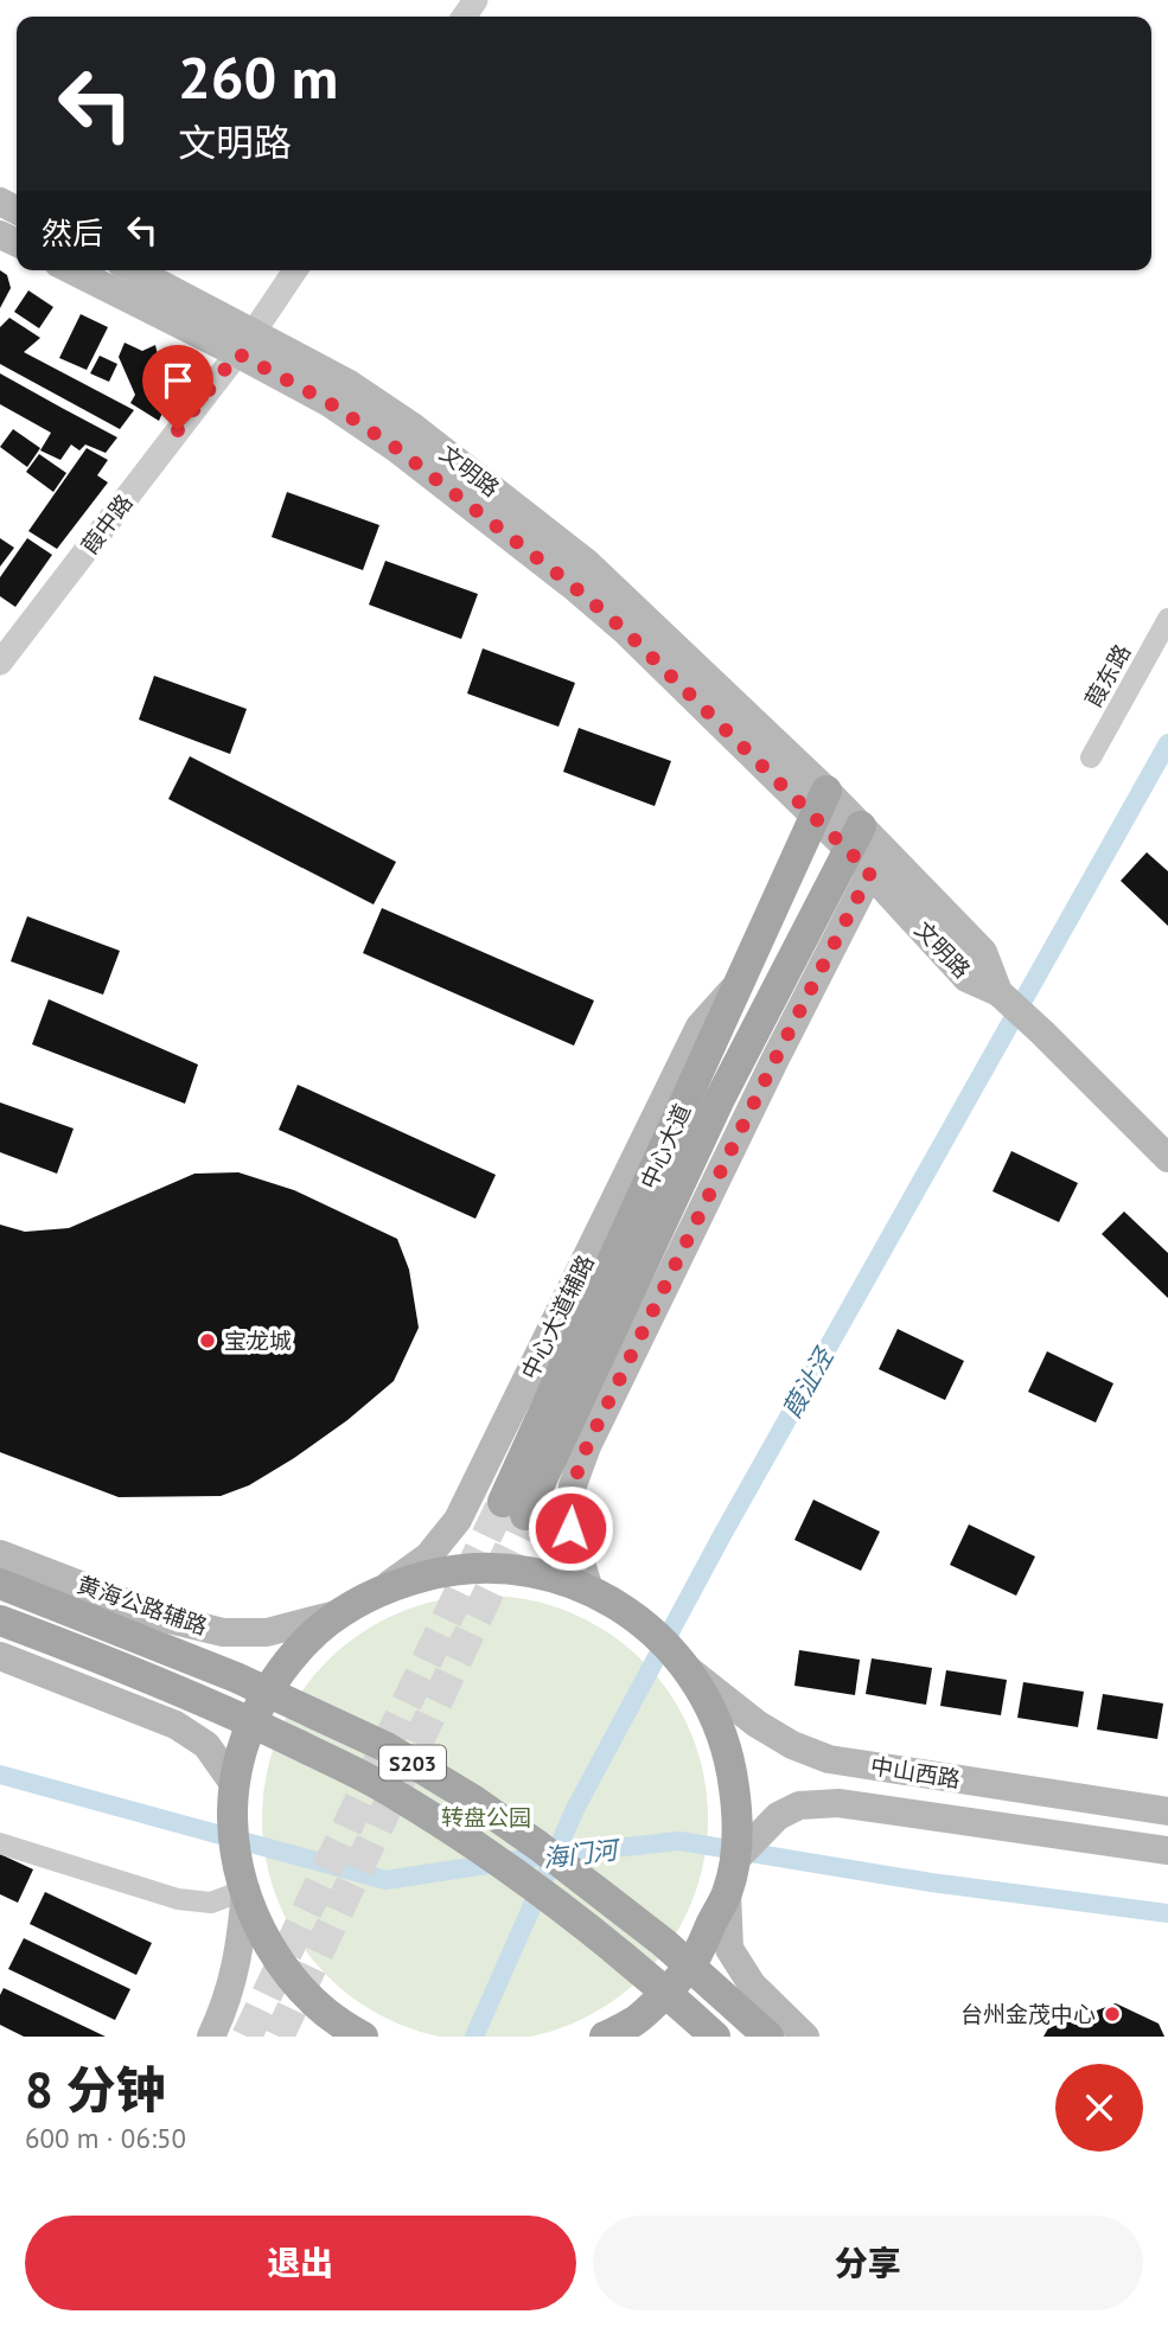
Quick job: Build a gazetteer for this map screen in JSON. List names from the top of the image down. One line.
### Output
{"streets":{"main road":["文明路","中心大道","中心大道辅路","黄海公路辅路","S203","中山西路"],"street":["葭中路","葭东路"]},"crossings":[["文明路","葭中路"],["文明路","中心大道"],["中心大道","中心大道辅路"]],"water":["葭沚泾","海门河"],"parks":["转盘公园"],"places":["宝龙城","台州金茂中心"],"page":{"turn":["260 m","文明路"],"then":"然后","heading":["8 分钟","600 m · 06:50"],"buttons":["退出","分享"]}}
